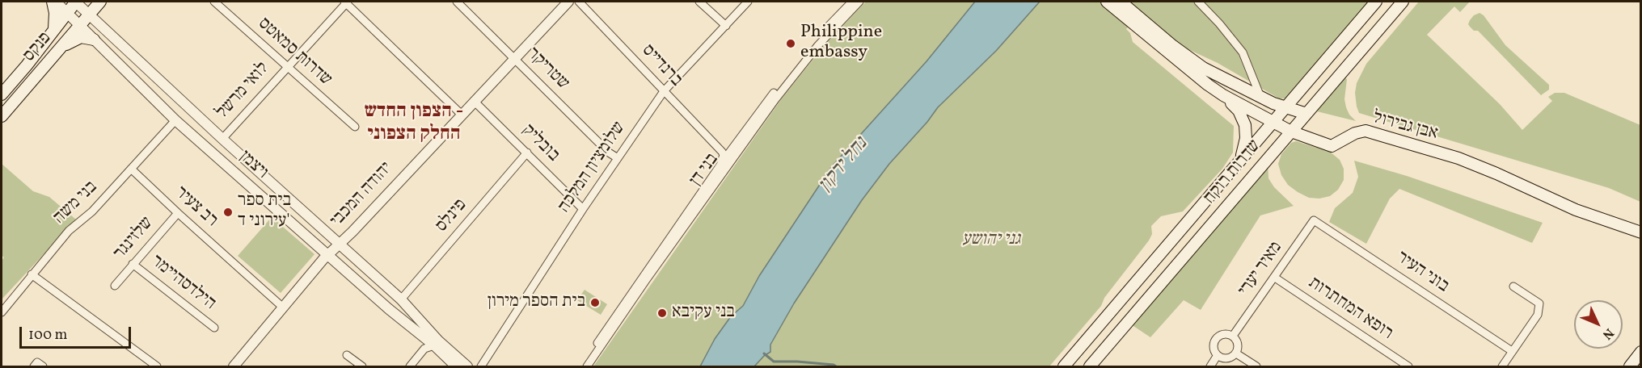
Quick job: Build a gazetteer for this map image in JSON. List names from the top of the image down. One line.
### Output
{"streets":{"main road":["פנקס","אבן גבירול","שדרות רוקח"],"street":["שדרות סמאטס","ברנדייס","שטריקר","לואי מרשל","בובליק","ויצמן","שלומציון המלכה","בני דן","יהודה המכבי","בני משה","רב צעיר","פינלס","שלזינגר","מאיר יערי","בוני העיר","הילדסהיימר","רופא המחתרות"]},"crossings":[["פנקס","ויצמן"],["שדרות סמאטס","לואי מרשל"],["ברנדייס","שלומציון המלכה"],["ברנדייס","בני דן"],["שטריקר","שלומציון המלכה"],["שטריקר","יהודה המכבי"],["לואי מרשל","ויצמן"],["אבן גבירול","שדרות רוקח"],["בובליק","שלומציון המלכה"],["בובליק","יהודה המכבי"],["בובליק","פינלס"],["ויצמן","יהודה המכבי"],["ויצמן","בני משה"],["ויצמן","פינלס"],["יהודה המכבי","רב צעיר"],["בני משה","רב צעיר"],["רב צעיר","שלזינגר"],["שלזינגר","הילדסהיימר"],["מאיר יערי","בוני העיר"],["מאיר יערי","רופא המחתרות"]],"districts":["הצפון החדש - החלק הצפוני"],"water":["נחל ירקון"],"parks":["גני יהושע"],"places":["Philippine embassy","בית ספר עירוני ד'","בית הספר מירון","בני עקיבא"],"scale_bar":"100 m","north":"bottom right"}
